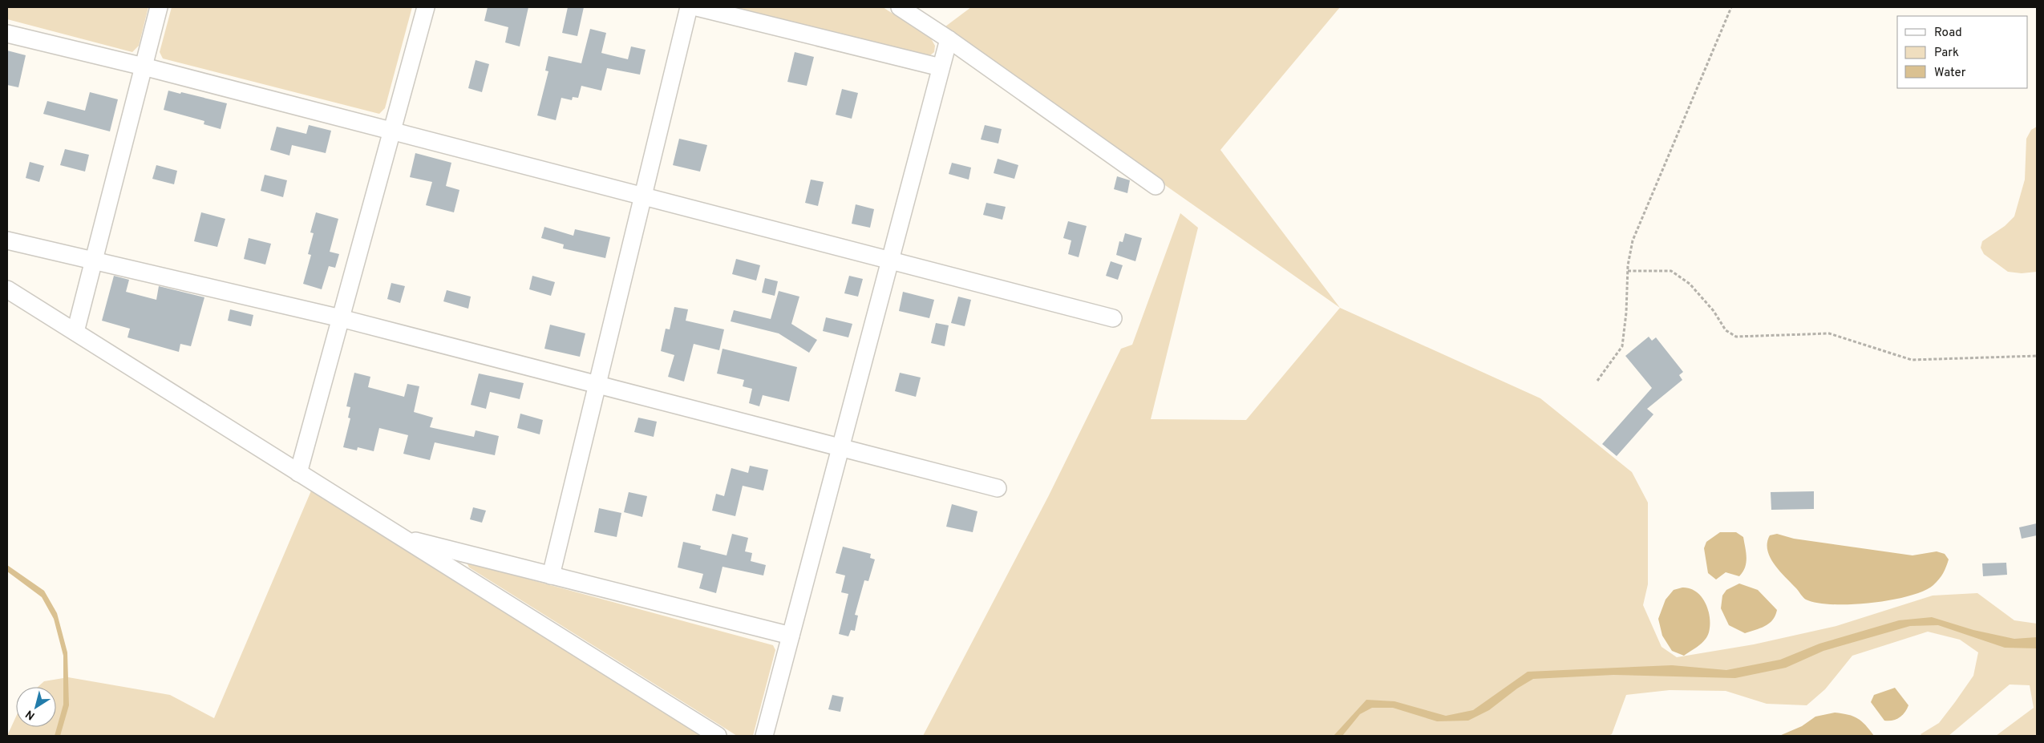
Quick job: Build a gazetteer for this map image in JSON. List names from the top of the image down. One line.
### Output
{"legend":["Road","Park","Water"],"north":"bottom left"}
